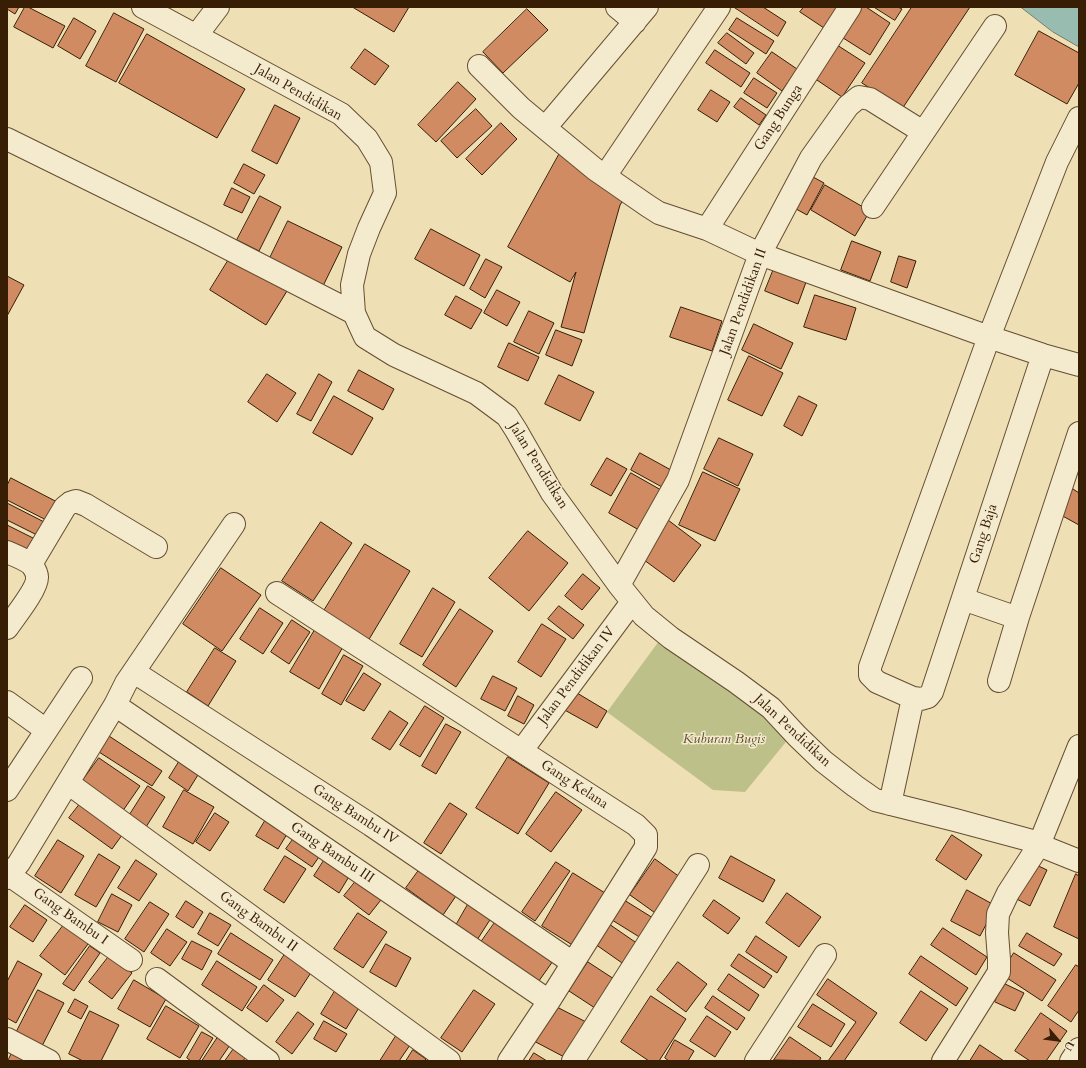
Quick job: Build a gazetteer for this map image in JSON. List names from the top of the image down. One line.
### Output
{"streets":{"street":["Jalan Pendidikan","Gang Bunga","Jalan Pendidikan II","Gang Baja","Jalan Pendidikan IV","Gang Kelana","Gang Bambu IV","Gang Bambu III","Gang Bambu I","Gang Bambu II"]},"crossings":[["Jalan Pendidikan","Jalan Pendidikan II"],["Jalan Pendidikan","Jalan Pendidikan IV"],["Jalan Pendidikan IV","Gang Kelana"],["Gang Kelana","Gang Bambu IV"],["Gang Kelana","Gang Bambu III"]],"parks":["Kuburan Bugis"],"north":"bottom right"}
